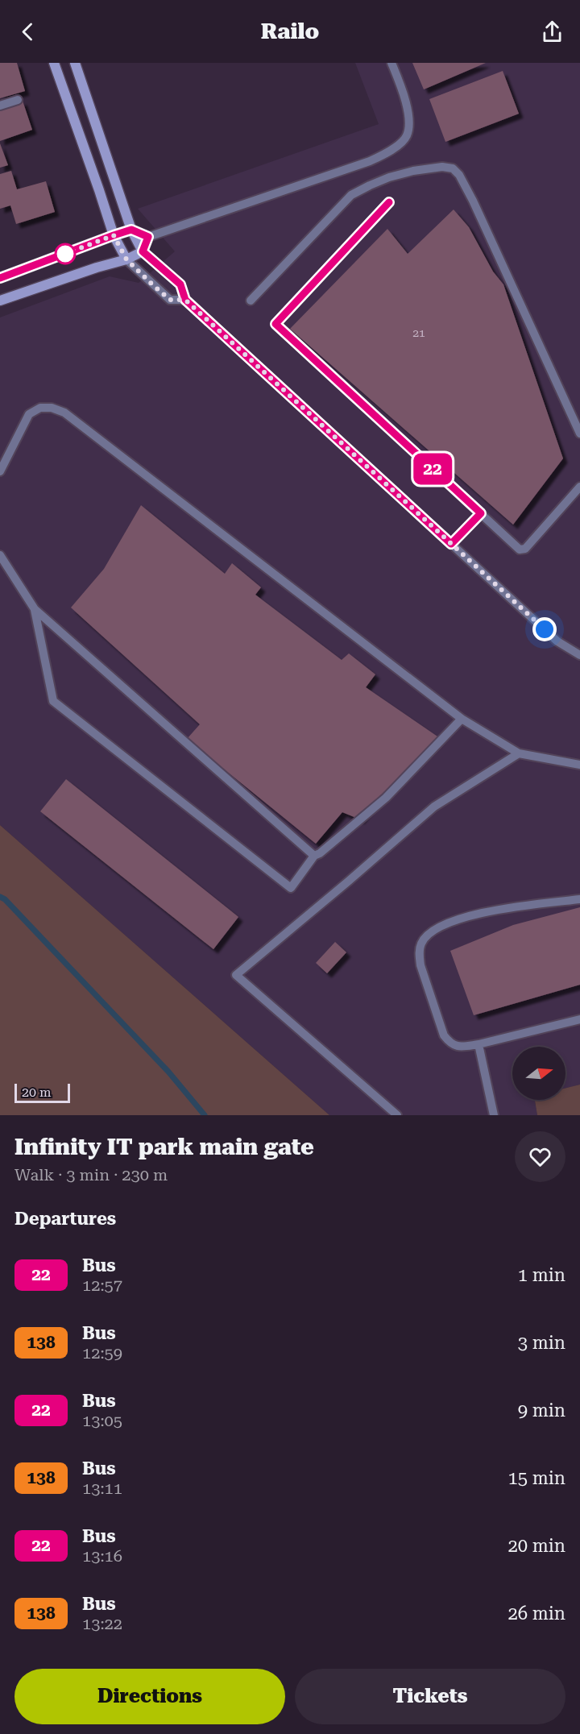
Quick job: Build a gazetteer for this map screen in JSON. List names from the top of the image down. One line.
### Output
{"lines":["bus line 22"],"house_numbers":["21"],"scale_bar":"20 m","north":"right","page":{"header":"Railo","on_map":"22","scale":"20 m","heading":[["Infinity IT park main gate","Walk · 3 min · 230 m"],"Departures"],"list":[{"mark":"22","name":"Bus","note":"12:57","value":"1 min"},{"mark":"138","name":"Bus","note":"12:59","value":"3 min"},{"mark":"22","name":"Bus","note":"13:05","value":"9 min"},{"mark":"138","name":"Bus","note":"13:11","value":"15 min"},{"mark":"22","name":"Bus","note":"13:16","value":"20 min"},{"mark":"138","name":"Bus","note":"13:22","value":"26 min"}],"buttons":["Directions","Tickets"]}}
